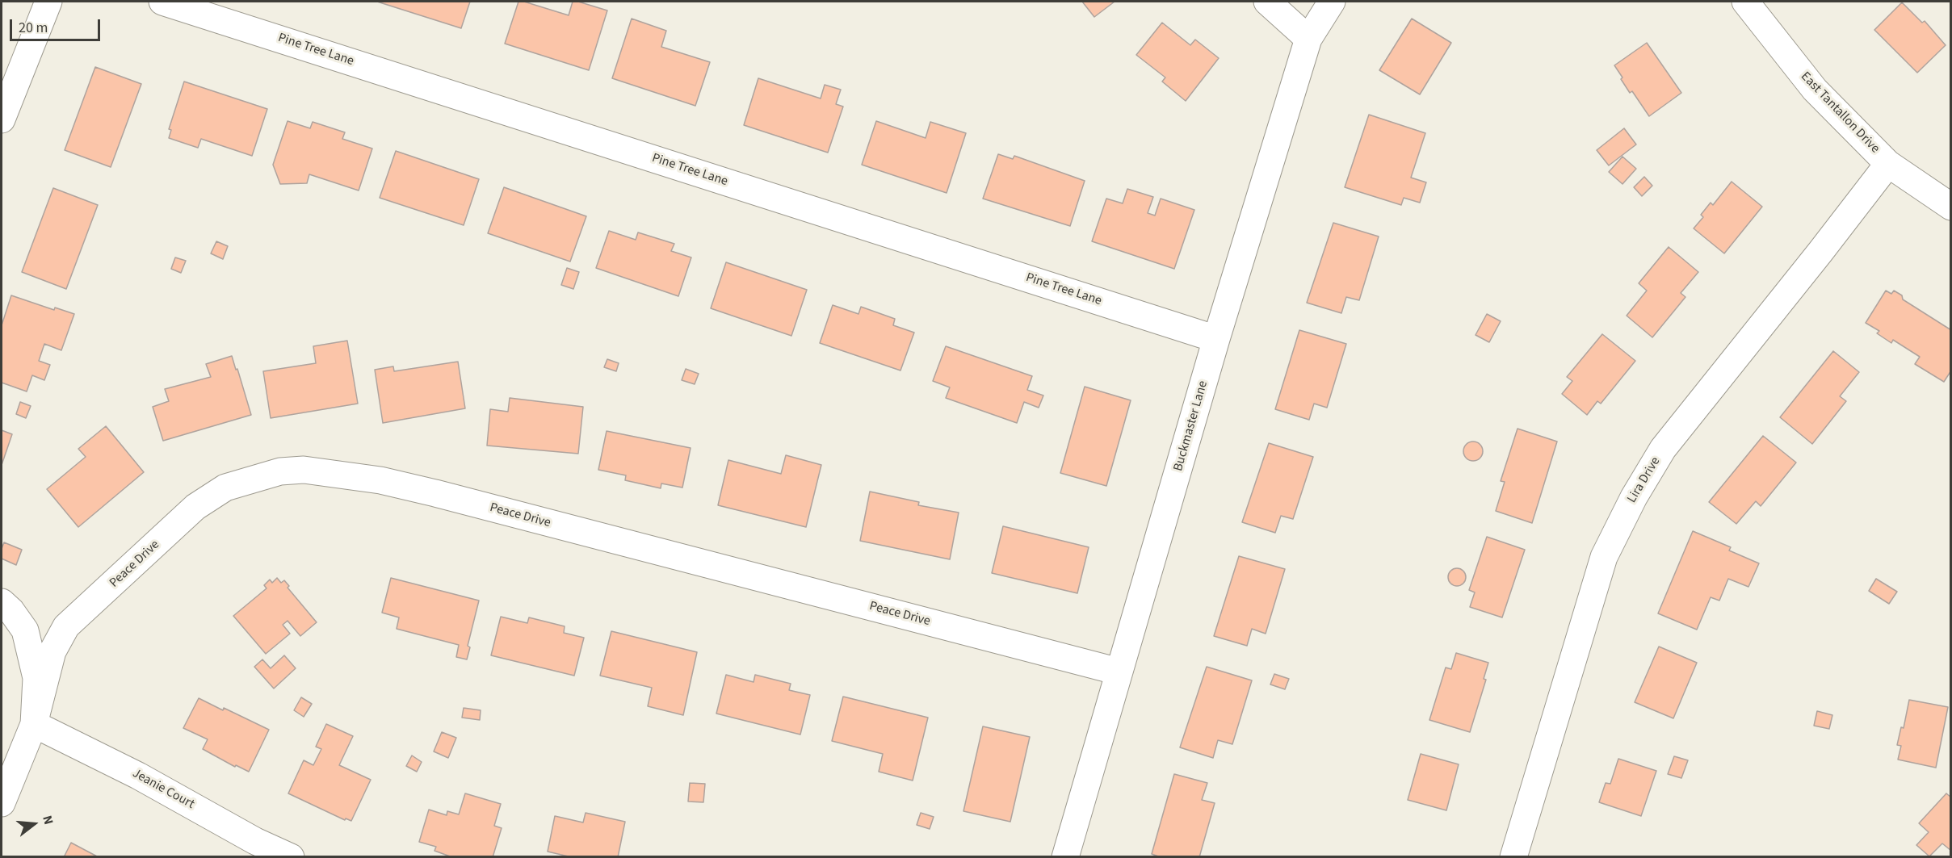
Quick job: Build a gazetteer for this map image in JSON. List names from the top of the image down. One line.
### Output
{"streets":{"street":["Pine Tree Lane","East Tantallon Drive","Buckmaster Lane","Lira Drive","Peace Drive","Jeanie Court"]},"crossings":[["Pine Tree Lane","Buckmaster Lane"],["East Tantallon Drive","Lira Drive"],["Buckmaster Lane","Peace Drive"],["Peace Drive","Jeanie Court"]],"scale_bar":"20 m","north":"right"}
